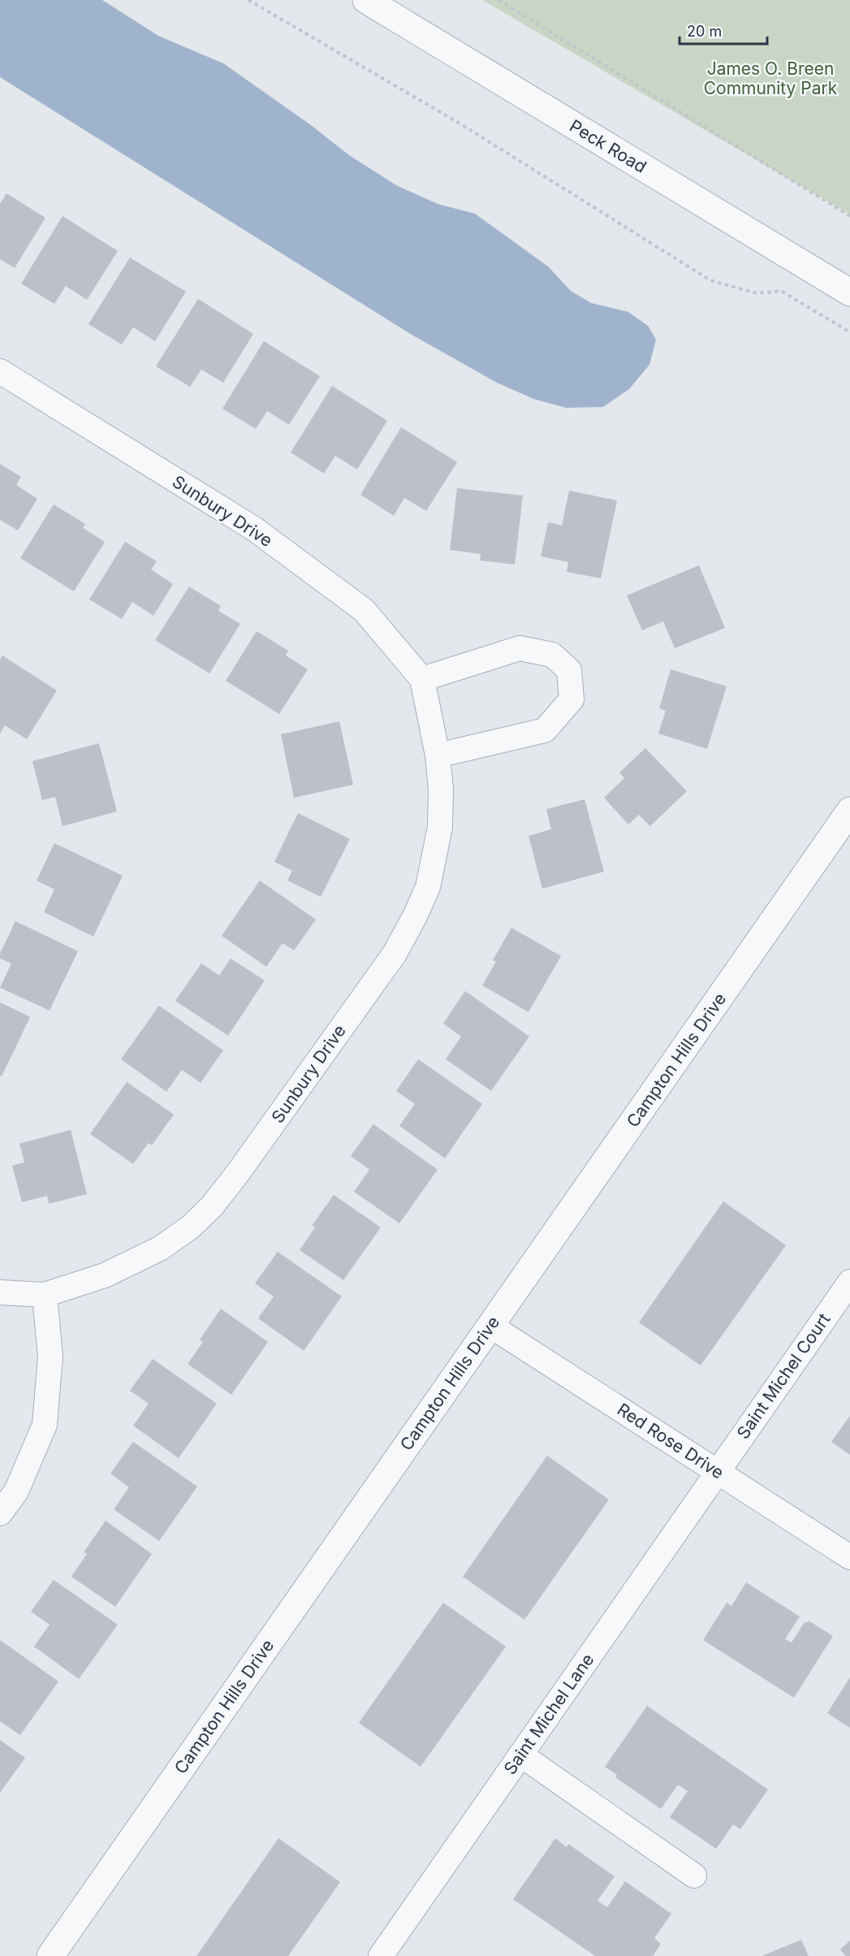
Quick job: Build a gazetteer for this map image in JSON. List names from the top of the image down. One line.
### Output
{"streets":{"street":["Peck Road","Sunbury Drive","Campton Hills Drive","Saint Michel Court","Red Rose Drive","Saint Michel Lane"]},"crossings":[["Campton Hills Drive","Red Rose Drive"],["Saint Michel Court","Red Rose Drive"],["Saint Michel Court","Saint Michel Lane"],["Red Rose Drive","Saint Michel Lane"]],"parks":["James O. Breen Community Park"],"scale_bar":"20 m"}
